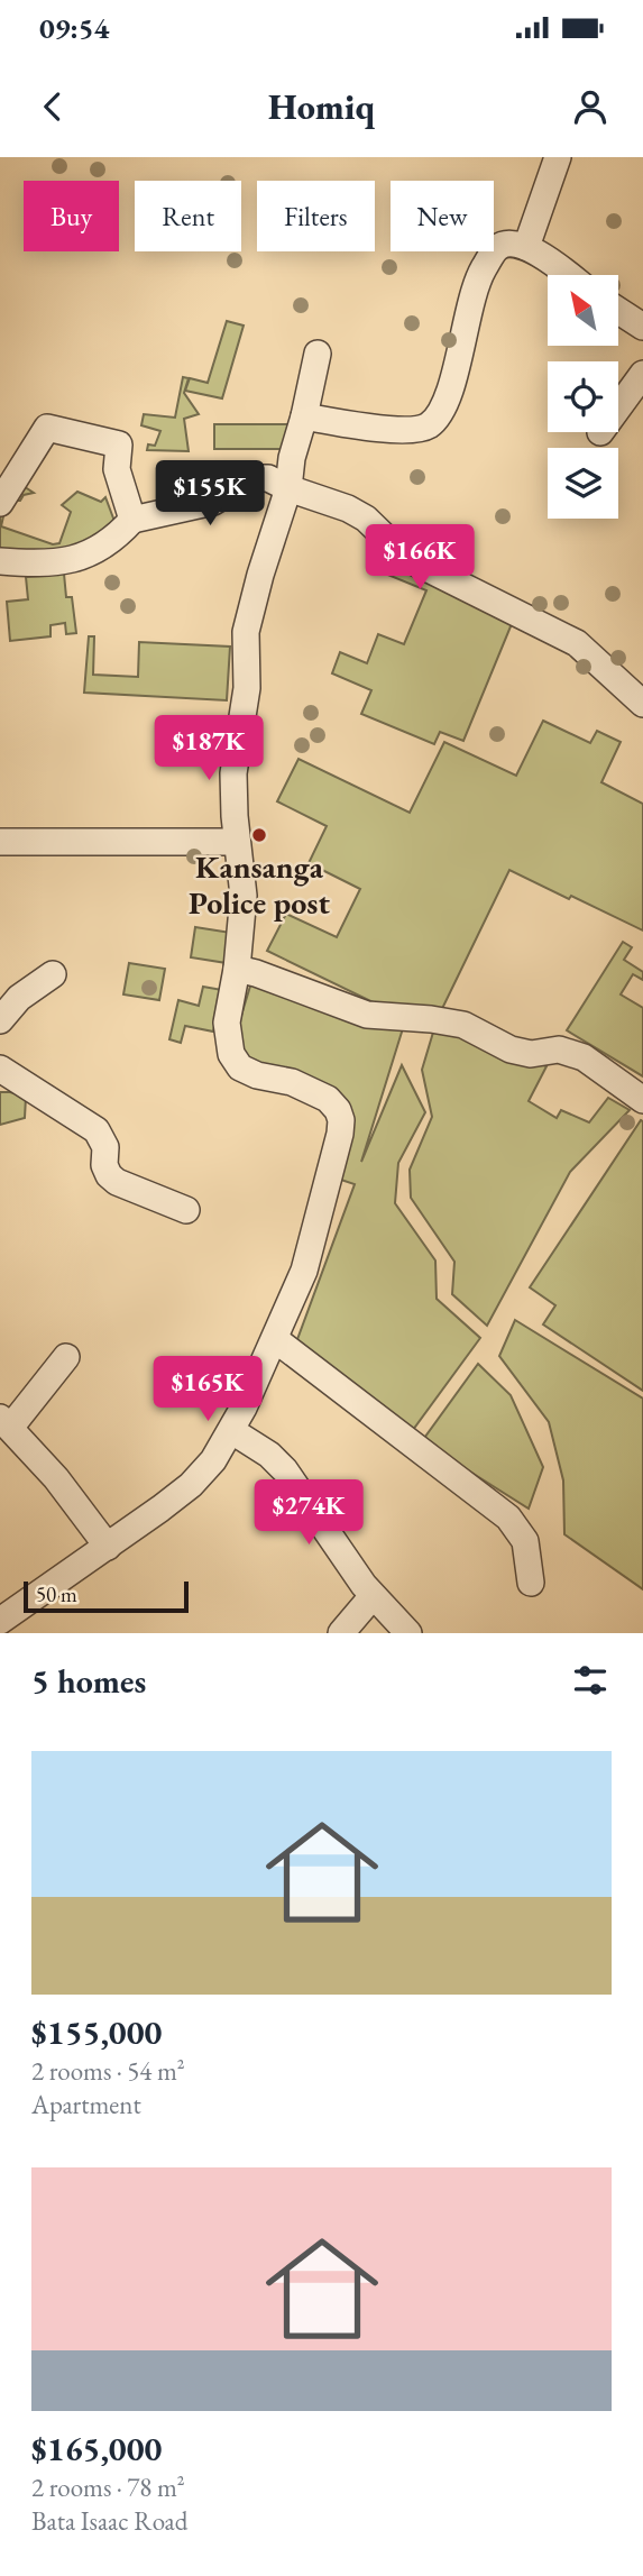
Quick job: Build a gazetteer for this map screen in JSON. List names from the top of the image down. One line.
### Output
{"places":["Kansanga Police post"],"scale_bar":"50 m","north":"top left","page":{"status":"09:54","header":"Homiq","chip":["Buy","Rent","Filters","New"],"price":["$155K","$166K","$187K","$165K","$274K"],"scale":"50 m","heading":"5 homes","list":[{"name":"$155,000","note":"2 rooms · 54 m² · Apartment"},{"name":"$165,000","note":"2 rooms · 78 m² · Bata Isaac Road"}]}}
